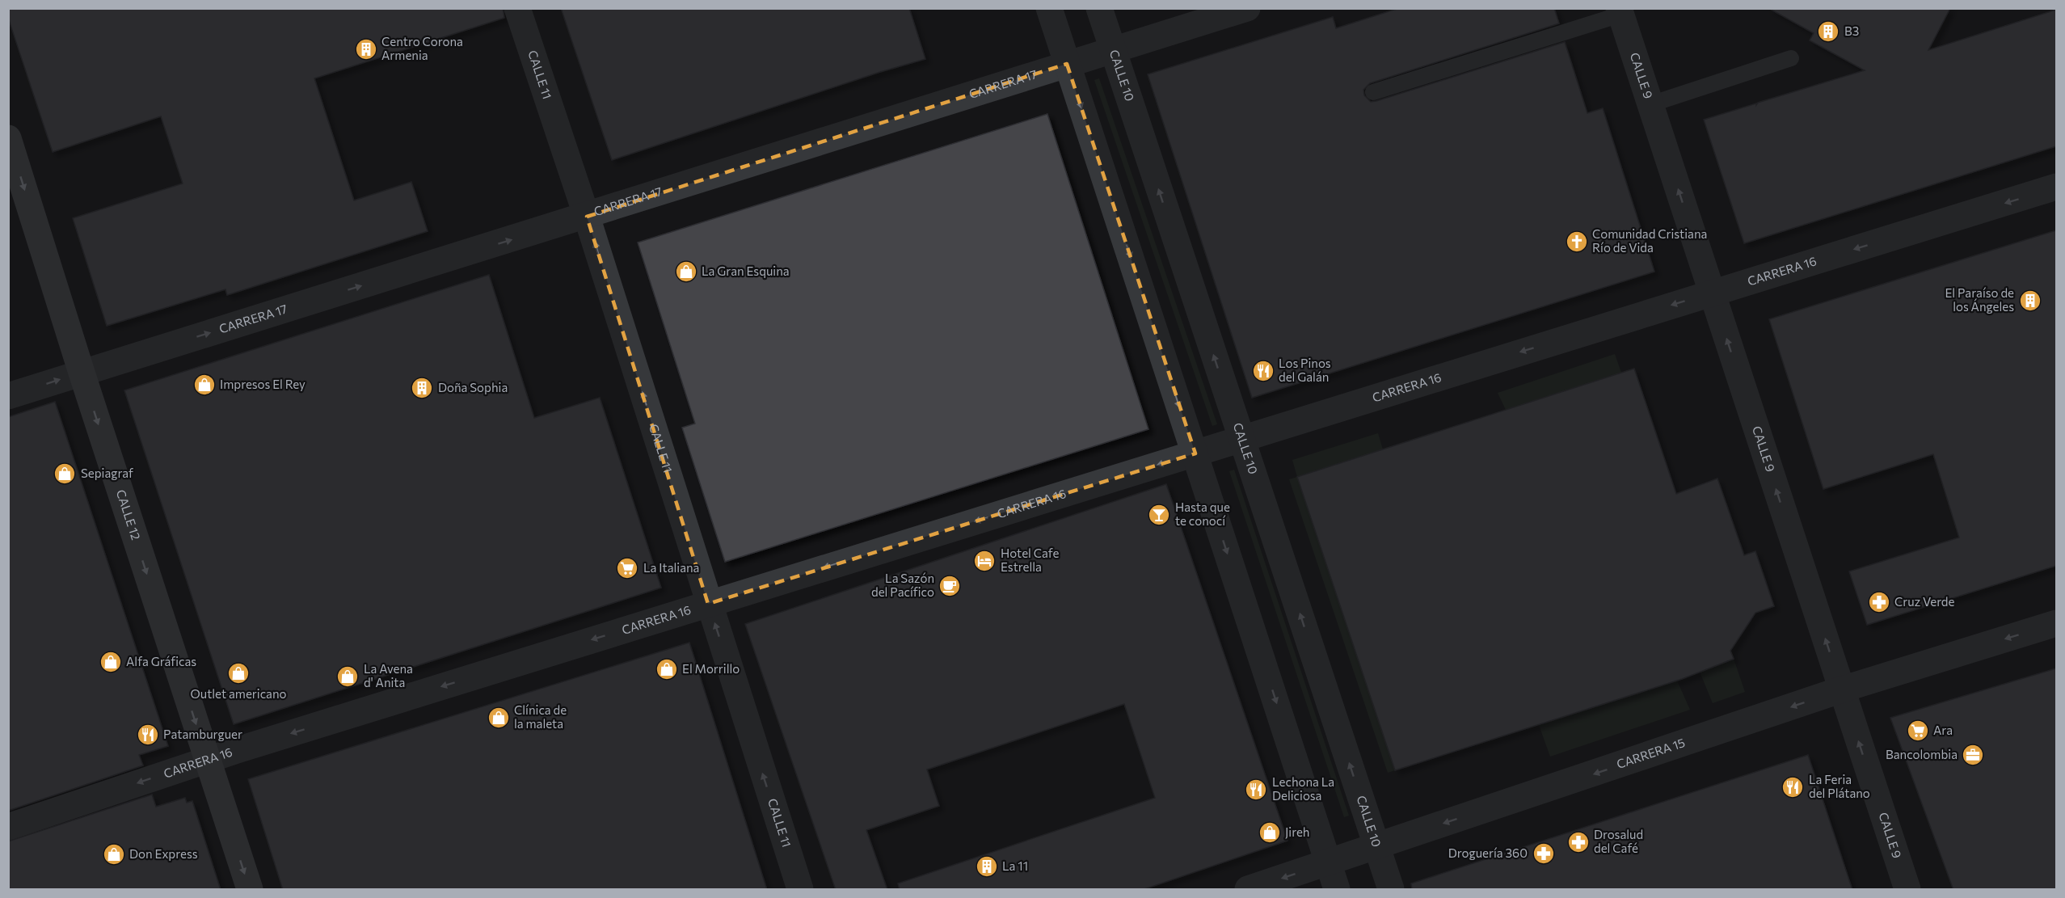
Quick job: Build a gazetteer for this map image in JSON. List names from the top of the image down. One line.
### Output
{"streets":{"main road":["CALLE 12"],"street":["CALLE 11","CALLE 10","CALLE 9","CARRERA 17","CARRERA 16","CARRERA 15"]},"crossings":[["CALLE 11","CARRERA 17"],["CALLE 11","CARRERA 16"],["CALLE 10","CARRERA 17"],["CALLE 10","CARRERA 16"],["CALLE 10","CARRERA 15"],["CALLE 9","CARRERA 16"],["CALLE 9","CARRERA 15"],["CARRERA 17","CALLE 12"],["CARRERA 16","CALLE 12"]],"one_way":["CALLE 11","CALLE 9","CARRERA 17","CARRERA 16","CALLE 12","CARRERA 15"],"places":{"building":["B3","Centro Corona Armenia","El Paraíso de los Ángeles","Doña Sophia","La 11"],"church":["Comunidad Cristiana Río de Vida"],"shop":["La Gran Esquina","Impresos El Rey","Sepiagraf","Alfa Gráficas","El Morrillo","Outlet americano","La Avena d' Anita","Clínica de la maleta","Jireh","Don Express"],"restaurant":["Los Pinos del Galán","Patamburguer","La Feria del Plátano","Lechona La Deliciosa"],"bar":["Hasta que te conocí"],"hotel":["Hotel Cafe Estrella"],"supermarket":["La Italiana","Ara"],"cafe":["La Sazón del Pacífico"],"pharmacy":["Cruz Verde","Drosalud del Café","Droguería 360"],"office":["Bancolombia"]}}
